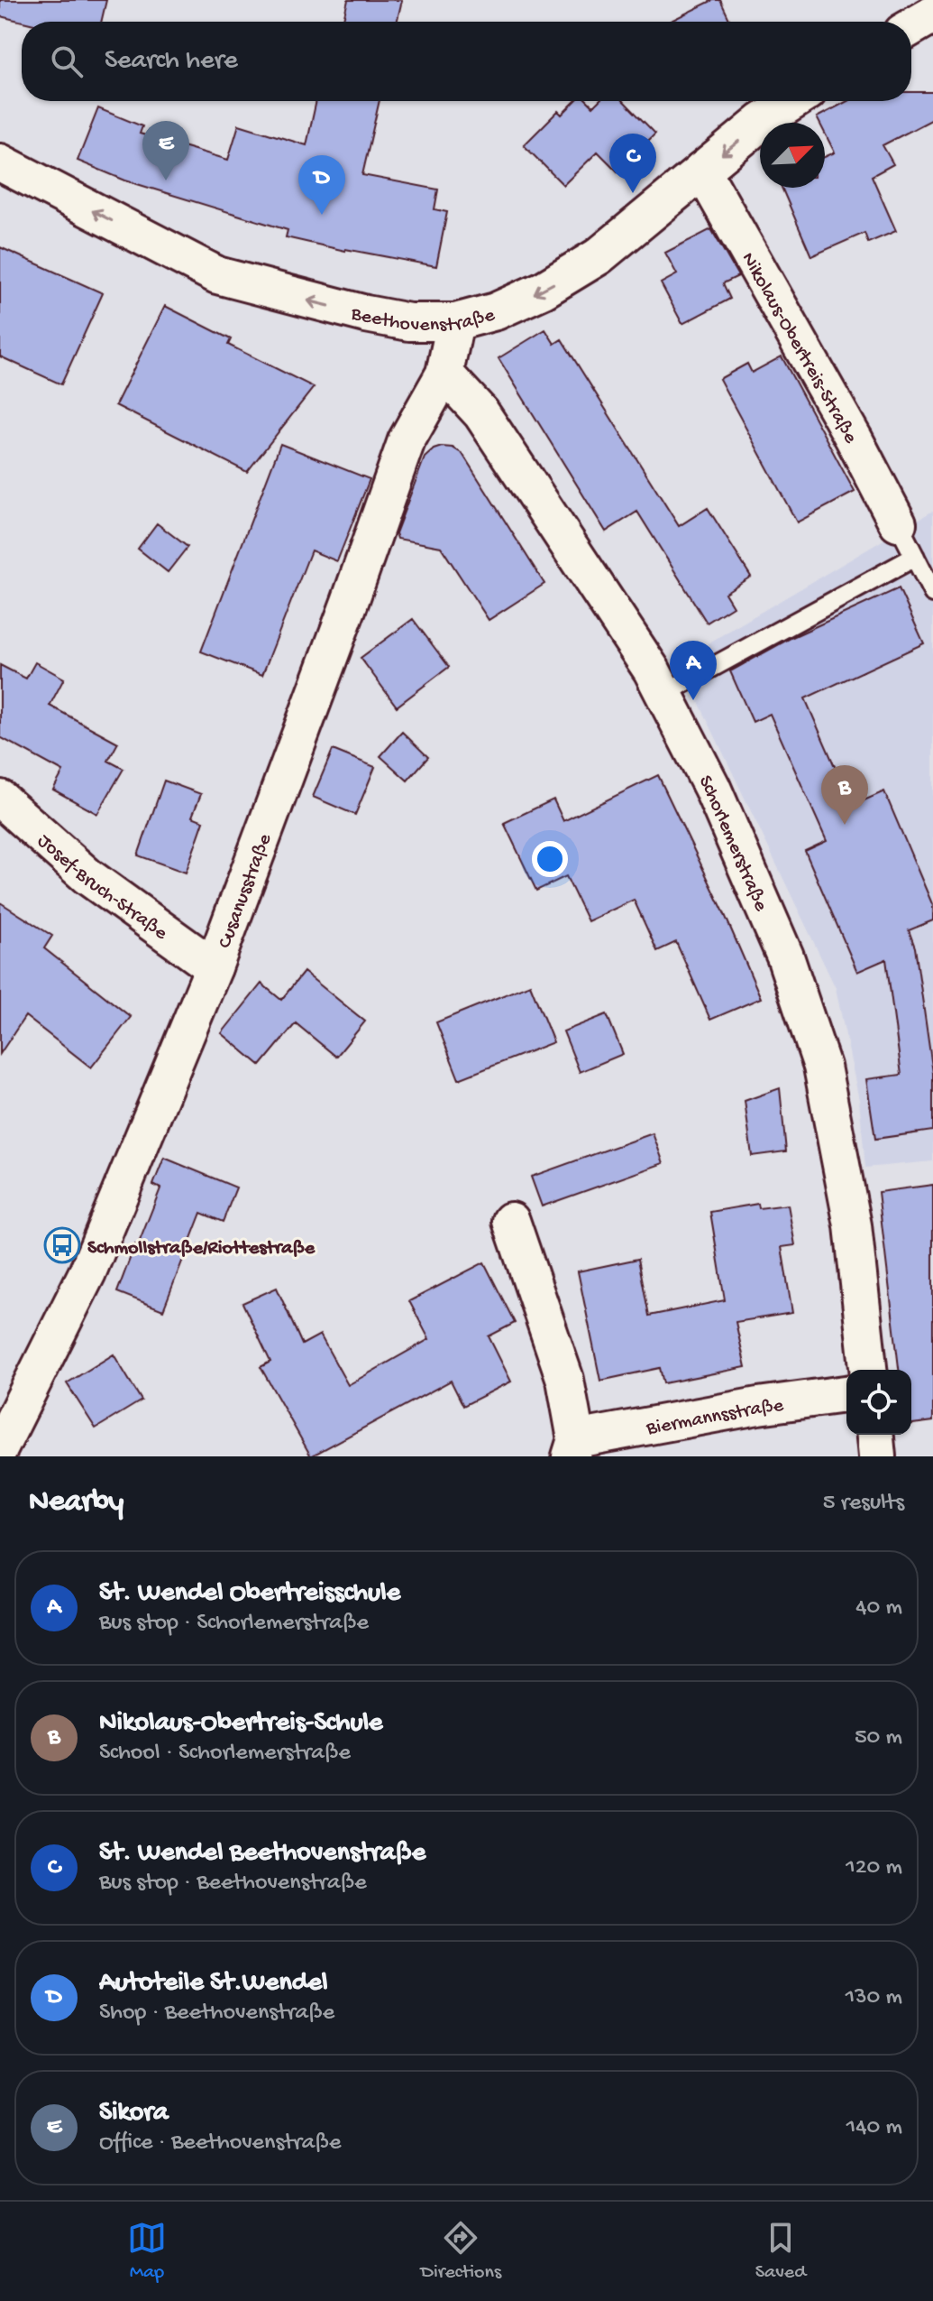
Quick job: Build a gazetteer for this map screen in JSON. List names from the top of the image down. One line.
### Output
{"streets":{"street":["Beethovenstraße","Nikolaus-Obertreis-Straße","Schorlemerstraße","Josef-Bruch-Straße","Cusanusstraße","Biermannsstraße"]},"crossings":[["Beethovenstraße","Nikolaus-Obertreis-Straße"],["Beethovenstraße","Cusanusstraße"],["Schorlemerstraße","Cusanusstraße"],["Josef-Bruch-Straße","Cusanusstraße"]],"one_way":["Beethovenstraße"],"places":{"bus stop":["Schmollstraße/Riottestraße"]},"north":"top right","page":{"search":"Search here","pins":["E","C","D","A","B"],"heading":["Nearby","5 results"],"list":[{"mark":"A","name":"St. Wendel Obertreisschule","note":"Bus stop · Schorlemerstraße","value":"40 m"},{"mark":"B","name":"Nikolaus-Obertreis-Schule","note":"School · Schorlemerstraße","value":"50 m"},{"mark":"C","name":"St. Wendel Beethovenstraße","note":"Bus stop · Beethovenstraße","value":"120 m"},{"mark":"D","name":"Autoteile St.Wendel","note":"Shop · Beethovenstraße","value":"130 m"},{"mark":"E","name":"Sikora","note":"Office · Beethovenstraße","value":"140 m"}],"nav":["Map","Directions","Saved"]}}
